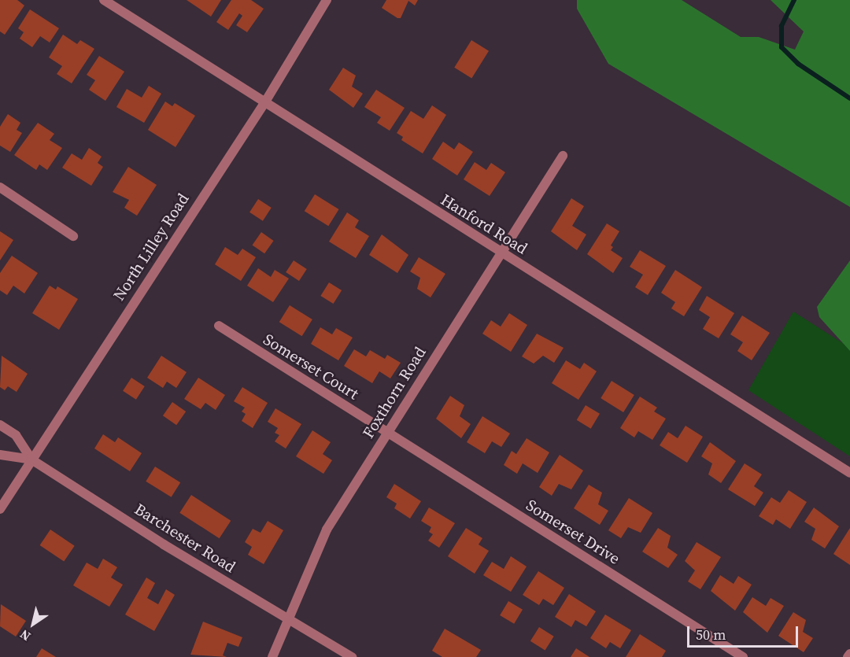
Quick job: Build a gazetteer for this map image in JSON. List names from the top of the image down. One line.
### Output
{"streets":{"street":["Hanford Road","North Lilley Road","Somerset Court","Foxthorn Road","Somerset Drive","Barchester Road"]},"crossings":[["Hanford Road","North Lilley Road"],["Hanford Road","Foxthorn Road"],["North Lilley Road","Barchester Road"],["Somerset Court","Foxthorn Road"],["Somerset Court","Somerset Drive"],["Foxthorn Road","Somerset Drive"],["Foxthorn Road","Barchester Road"]],"scale_bar":"50 m","north":"bottom left"}
